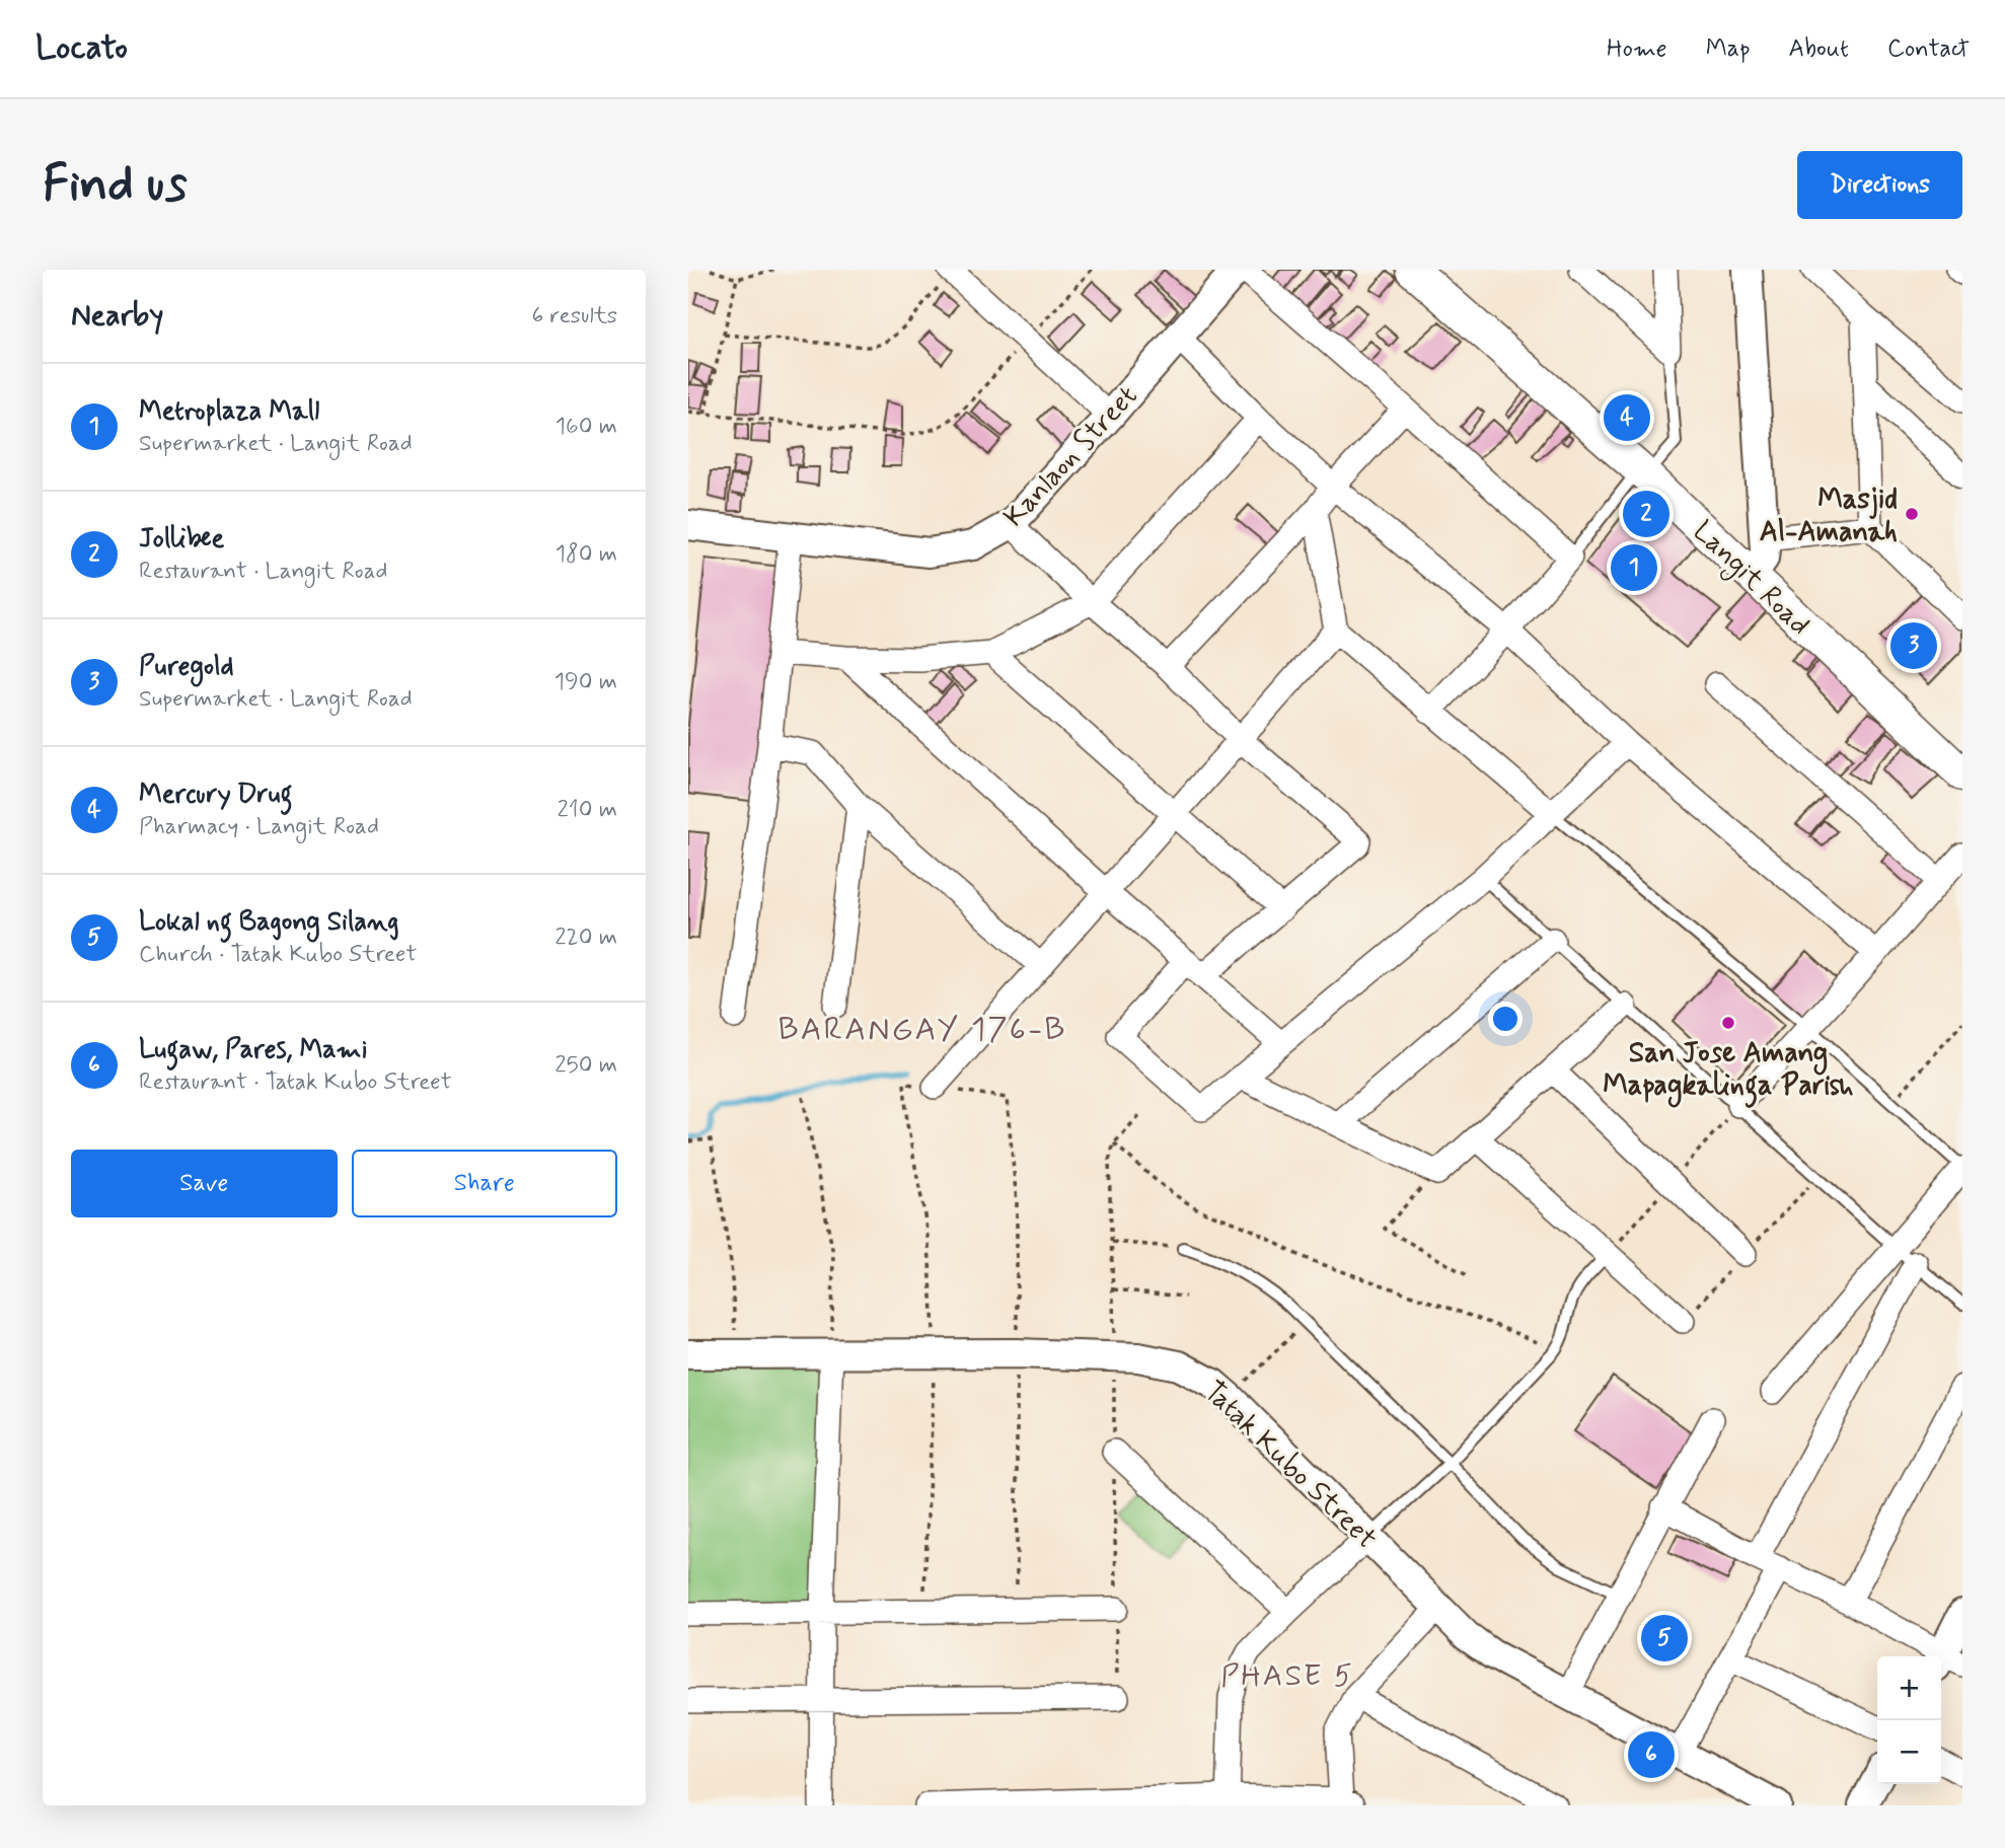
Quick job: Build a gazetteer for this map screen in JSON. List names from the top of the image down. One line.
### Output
{"streets":{"main road":["Langit Road"],"street":["Kanlaon Street","Tatak Kubo Street"]},"districts":["BARANGAY 176-B","PHASE 5"],"places":["Masjid Al-Amanah","San Jose Amang Mapagkalinga Parish"],"page":{"header":"Locato","nav":["Home","Map","About","Contact"],"buttons":["Directions",["Save","Share"]],"title":"Find us","heading":["Nearby","6 results"],"list":[{"mark":"1","name":"Metroplaza Mall","note":"Supermarket · Langit Road","value":"160 m"},{"mark":"2","name":"Jollibee","note":"Restaurant · Langit Road","value":"180 m"},{"mark":"3","name":"Puregold","note":"Supermarket · Langit Road","value":"190 m"},{"mark":"4","name":"Mercury Drug","note":"Pharmacy · Langit Road","value":"210 m"},{"mark":"5","name":"Lokal ng Bagong Silang","note":"Church · Tatak Kubo Street","value":"220 m"},{"mark":"6","name":"Lugaw, Pares, Mami","note":"Restaurant · Tatak Kubo Street","value":"250 m"}],"pins":["4","2","1","3","5","6"],"map_buttons":["+","−"]}}
